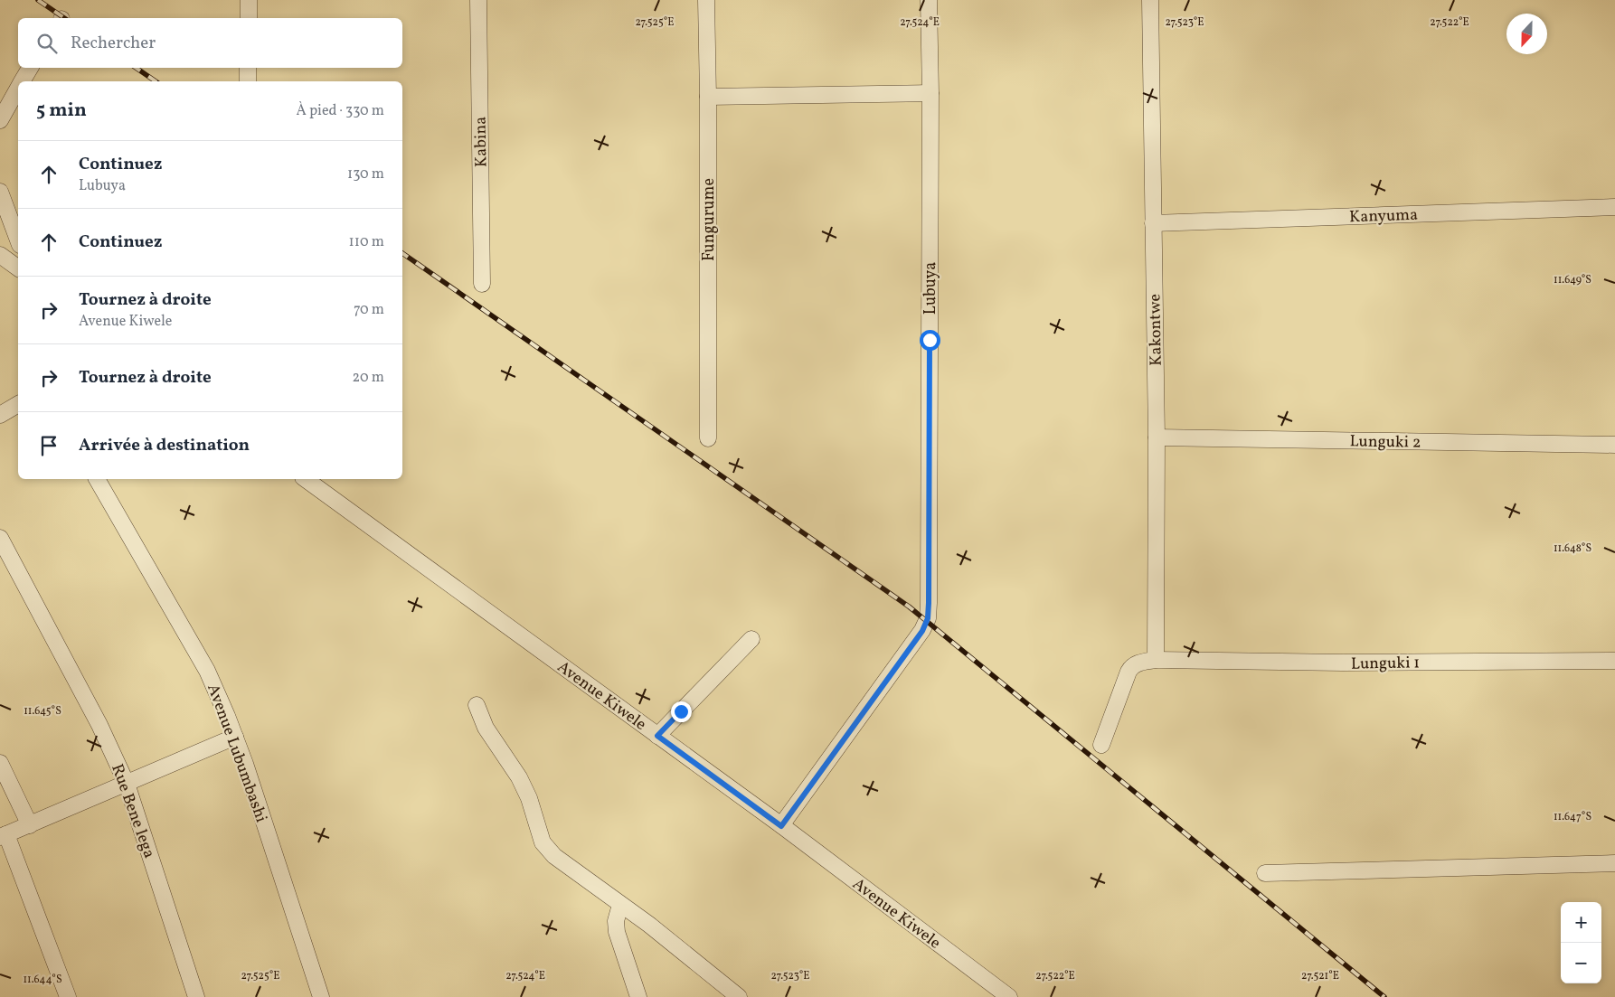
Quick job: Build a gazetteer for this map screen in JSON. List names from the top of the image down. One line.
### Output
{"streets":{"street":["Kabina","Kanyuma","Fungurume","Lubuya","Kakontwe","Lunguki 2","Lunguki 1","Avenue Kiwele","Avenue Lubumbashi","Rue Bene lega"]},"crossings":[["Kanyuma","Kakontwe"],["Lubuya","Avenue Kiwele"],["Kakontwe","Lunguki 2"],["Kakontwe","Lunguki 1"]],"north":"bottom","page":{"search":"Rechercher","heading":["5 min","À pied · 330 m"],"list":[["Continuez","Lubuya","130 m"],["Continuez","110 m"],["Tournez à droite","Avenue Kiwele","70 m"],["Tournez à droite","20 m"],"Arrivée à destination"],"map_buttons":["+","−"]},"coordinates":["27.525°E","27.524°E","27.523°E","27.522°E","11.649°S","11.648°S","11.645°S","11.647°S","27.521°E","11.644°S"]}
